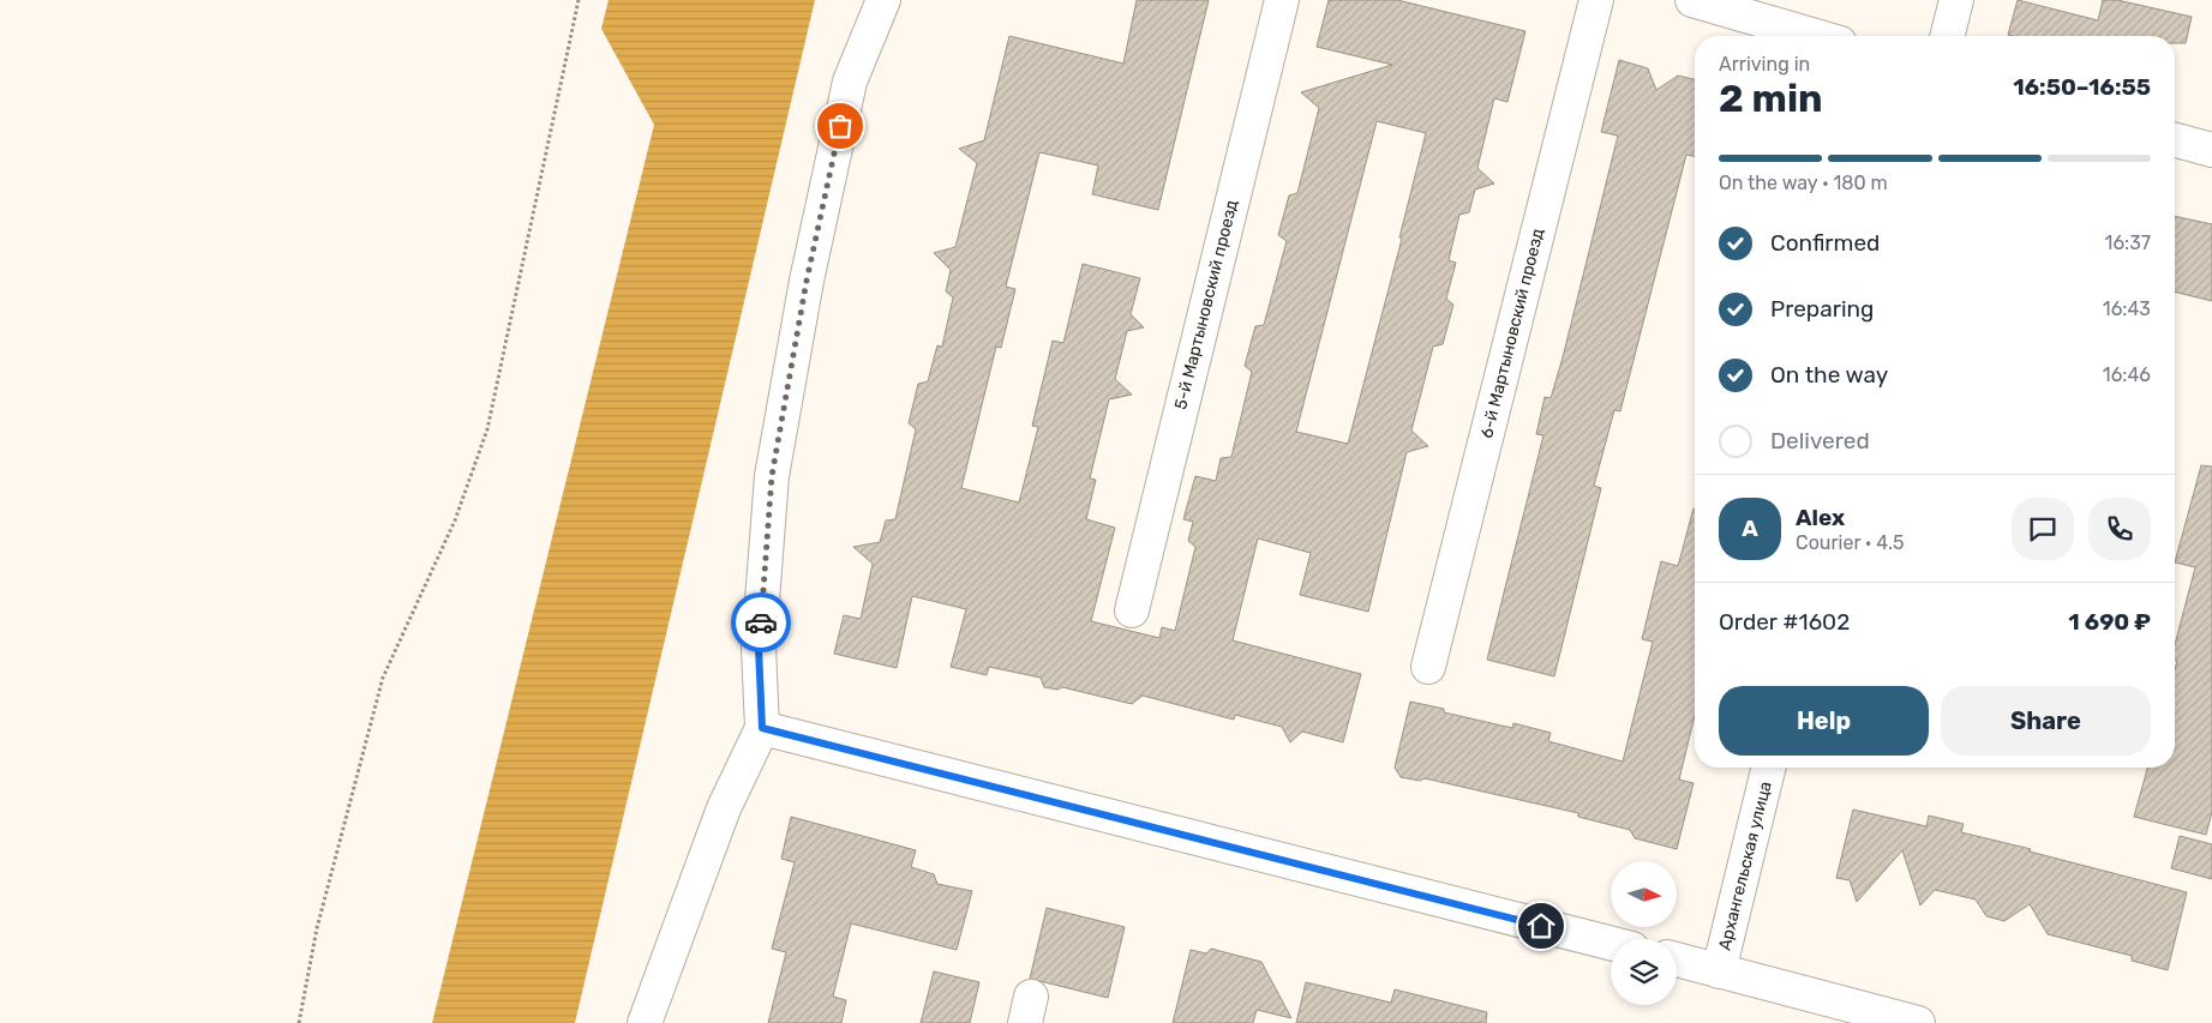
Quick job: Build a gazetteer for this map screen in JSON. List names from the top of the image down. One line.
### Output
{"streets":{"street":["5-й Мартыновский проезд","6-й Мартыновский проезд","Архангельская улица"]},"north":"right","page":{"heading":["2 min","Arriving in","16:50–16:55"],"panel":["Alex","Courier · 4.5","Order #1602","1 690 ₽"],"bar":"On the way · 180 m","list":[["Confirmed","16:37"],["Preparing","16:43"],["On the way","16:46"],"Delivered"],"round":"A","buttons":["Help","Share"]}}
